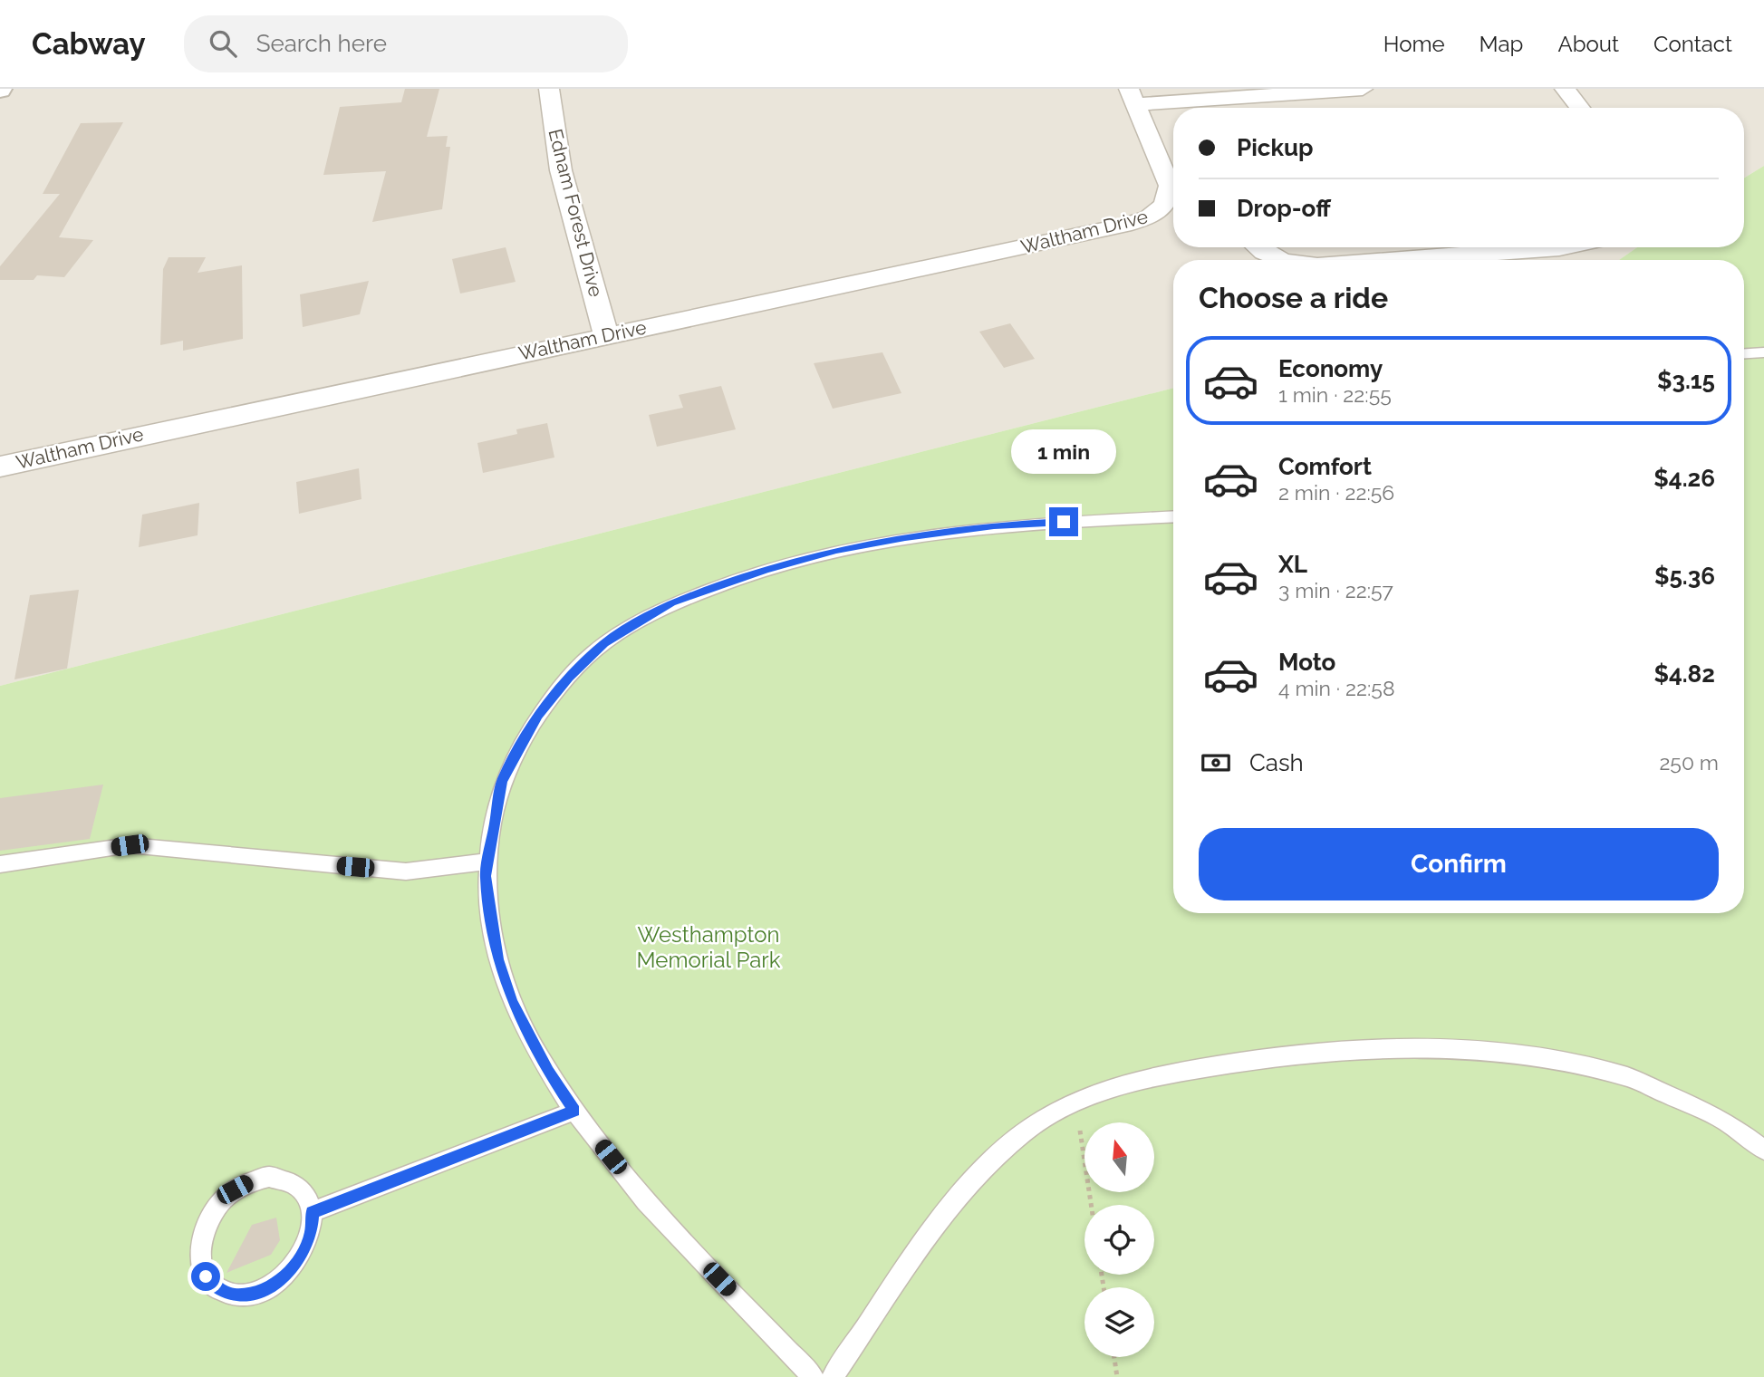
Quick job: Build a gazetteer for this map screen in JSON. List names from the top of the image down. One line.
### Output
{"streets":{"street":["Ednam Forest Drive","Waltham Drive"]},"crossings":[["Ednam Forest Drive","Waltham Drive"]],"parks":["Westhampton Memorial Park"],"north":"top","page":{"header":"Cabway","search":"Search here","nav":["Home","Map","About","Contact"],"banner":["Pickup","Drop-off"],"heading":"Choose a ride","list":[{"name":"Economy","note":"1 min · 22:55","value":"$3.15"},{"name":"Comfort","note":"2 min · 22:56","value":"$4.26"},{"name":"XL","note":"3 min · 22:57","value":"$5.36"},{"name":"Moto","note":"4 min · 22:58","value":"$4.82"}],"bubble":"1 min","pay":["Cash","250 m"],"buttons":"Confirm"}}
